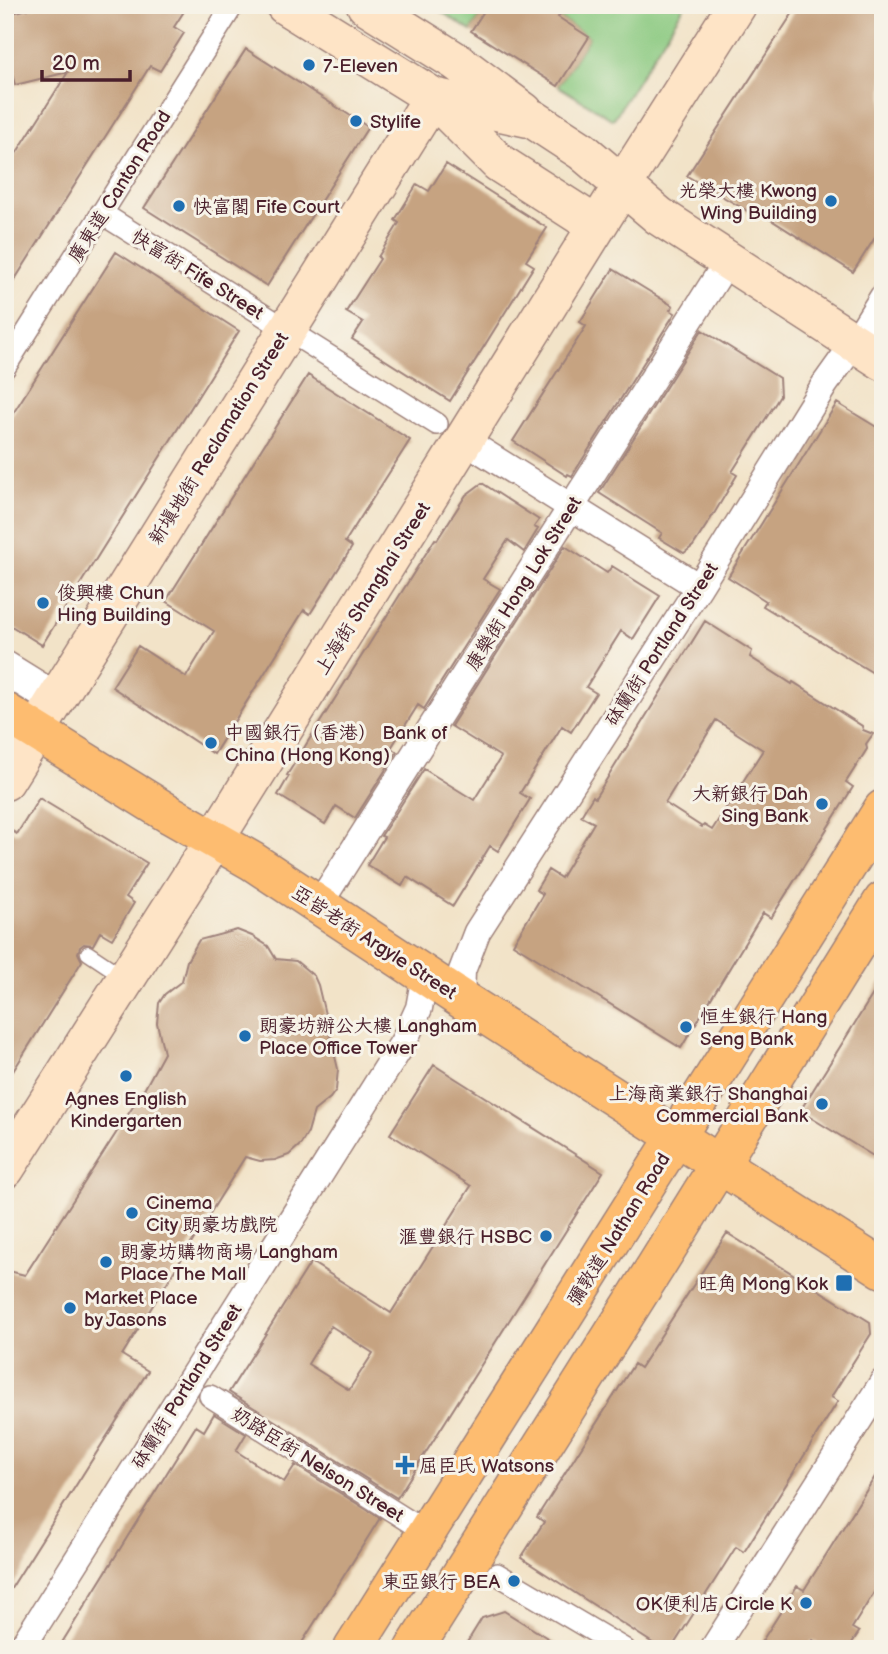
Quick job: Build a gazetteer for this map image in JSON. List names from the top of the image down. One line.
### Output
{"streets":{"main road":["新填地街 Reclamation Street","上海街 Shanghai Street","亞皆老街 Argyle Street","彌敦道 Nathan Road"],"street":["廣東道 Canton Road","快富街 Fife Street","康樂街 Hong Lok Street","砵蘭街 Portland Street","奶路臣街 Nelson Street"]},"crossings":[["廣東道 Canton Road","快富街 Fife Street"],["快富街 Fife Street","新填地街 Reclamation Street"],["快富街 Fife Street","康樂街 Hong Lok Street"],["快富街 Fife Street","上海街 Shanghai Street"],["快富街 Fife Street","砵蘭街 Portland Street"],["新填地街 Reclamation Street","亞皆老街 Argyle Street"],["康樂街 Hong Lok Street","亞皆老街 Argyle Street"],["上海街 Shanghai Street","亞皆老街 Argyle Street"],["砵蘭街 Portland Street","亞皆老街 Argyle Street"],["亞皆老街 Argyle Street","彌敦道 Nathan Road"],["彌敦道 Nathan Road","奶路臣街 Nelson Street"]],"places":{"other":["7-Eleven","Stylife","光榮大樓 Kwong Wing Building","快富閣 Fife Court","俊興樓 Chun Hing Building","中國銀行（香港） Bank of China (Hong Kong)","大新銀行 Dah Sing Bank","恒生銀行 Hang Seng Bank","朗豪坊辦公大樓 Langham Place Office Tower","Agnes English Kindergarten","上海商業銀行 Shanghai Commercial Bank","Cinema City 朗豪坊戲院","滙豐銀行 HSBC","朗豪坊購物商場 Langham Place The Mall","Market Place by Jasons","東亞銀行 BEA","OK便利店 Circle K"],"transit":["旺角 Mong Kok"],"health":["屈臣氏 Watsons"]},"scale_bar":"20 m"}
